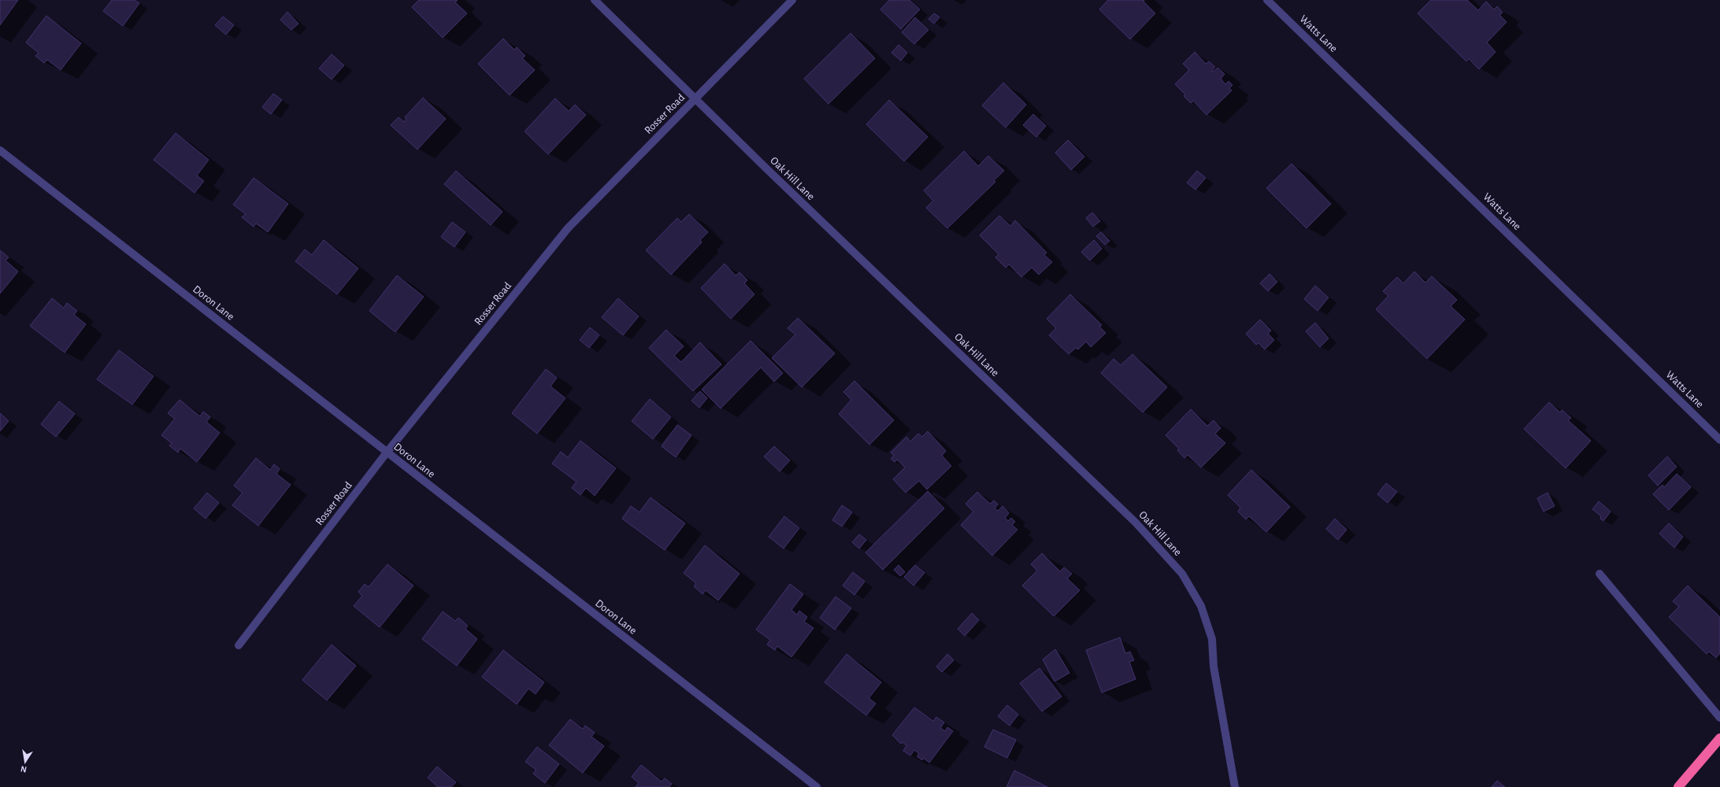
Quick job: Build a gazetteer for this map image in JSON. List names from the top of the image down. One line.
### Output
{"streets":{"street":["Watts Lane","Rosser Road","Oak Hill Lane","Doron Lane"]},"crossings":[["Rosser Road","Oak Hill Lane"],["Rosser Road","Doron Lane"]],"north":"bottom"}
